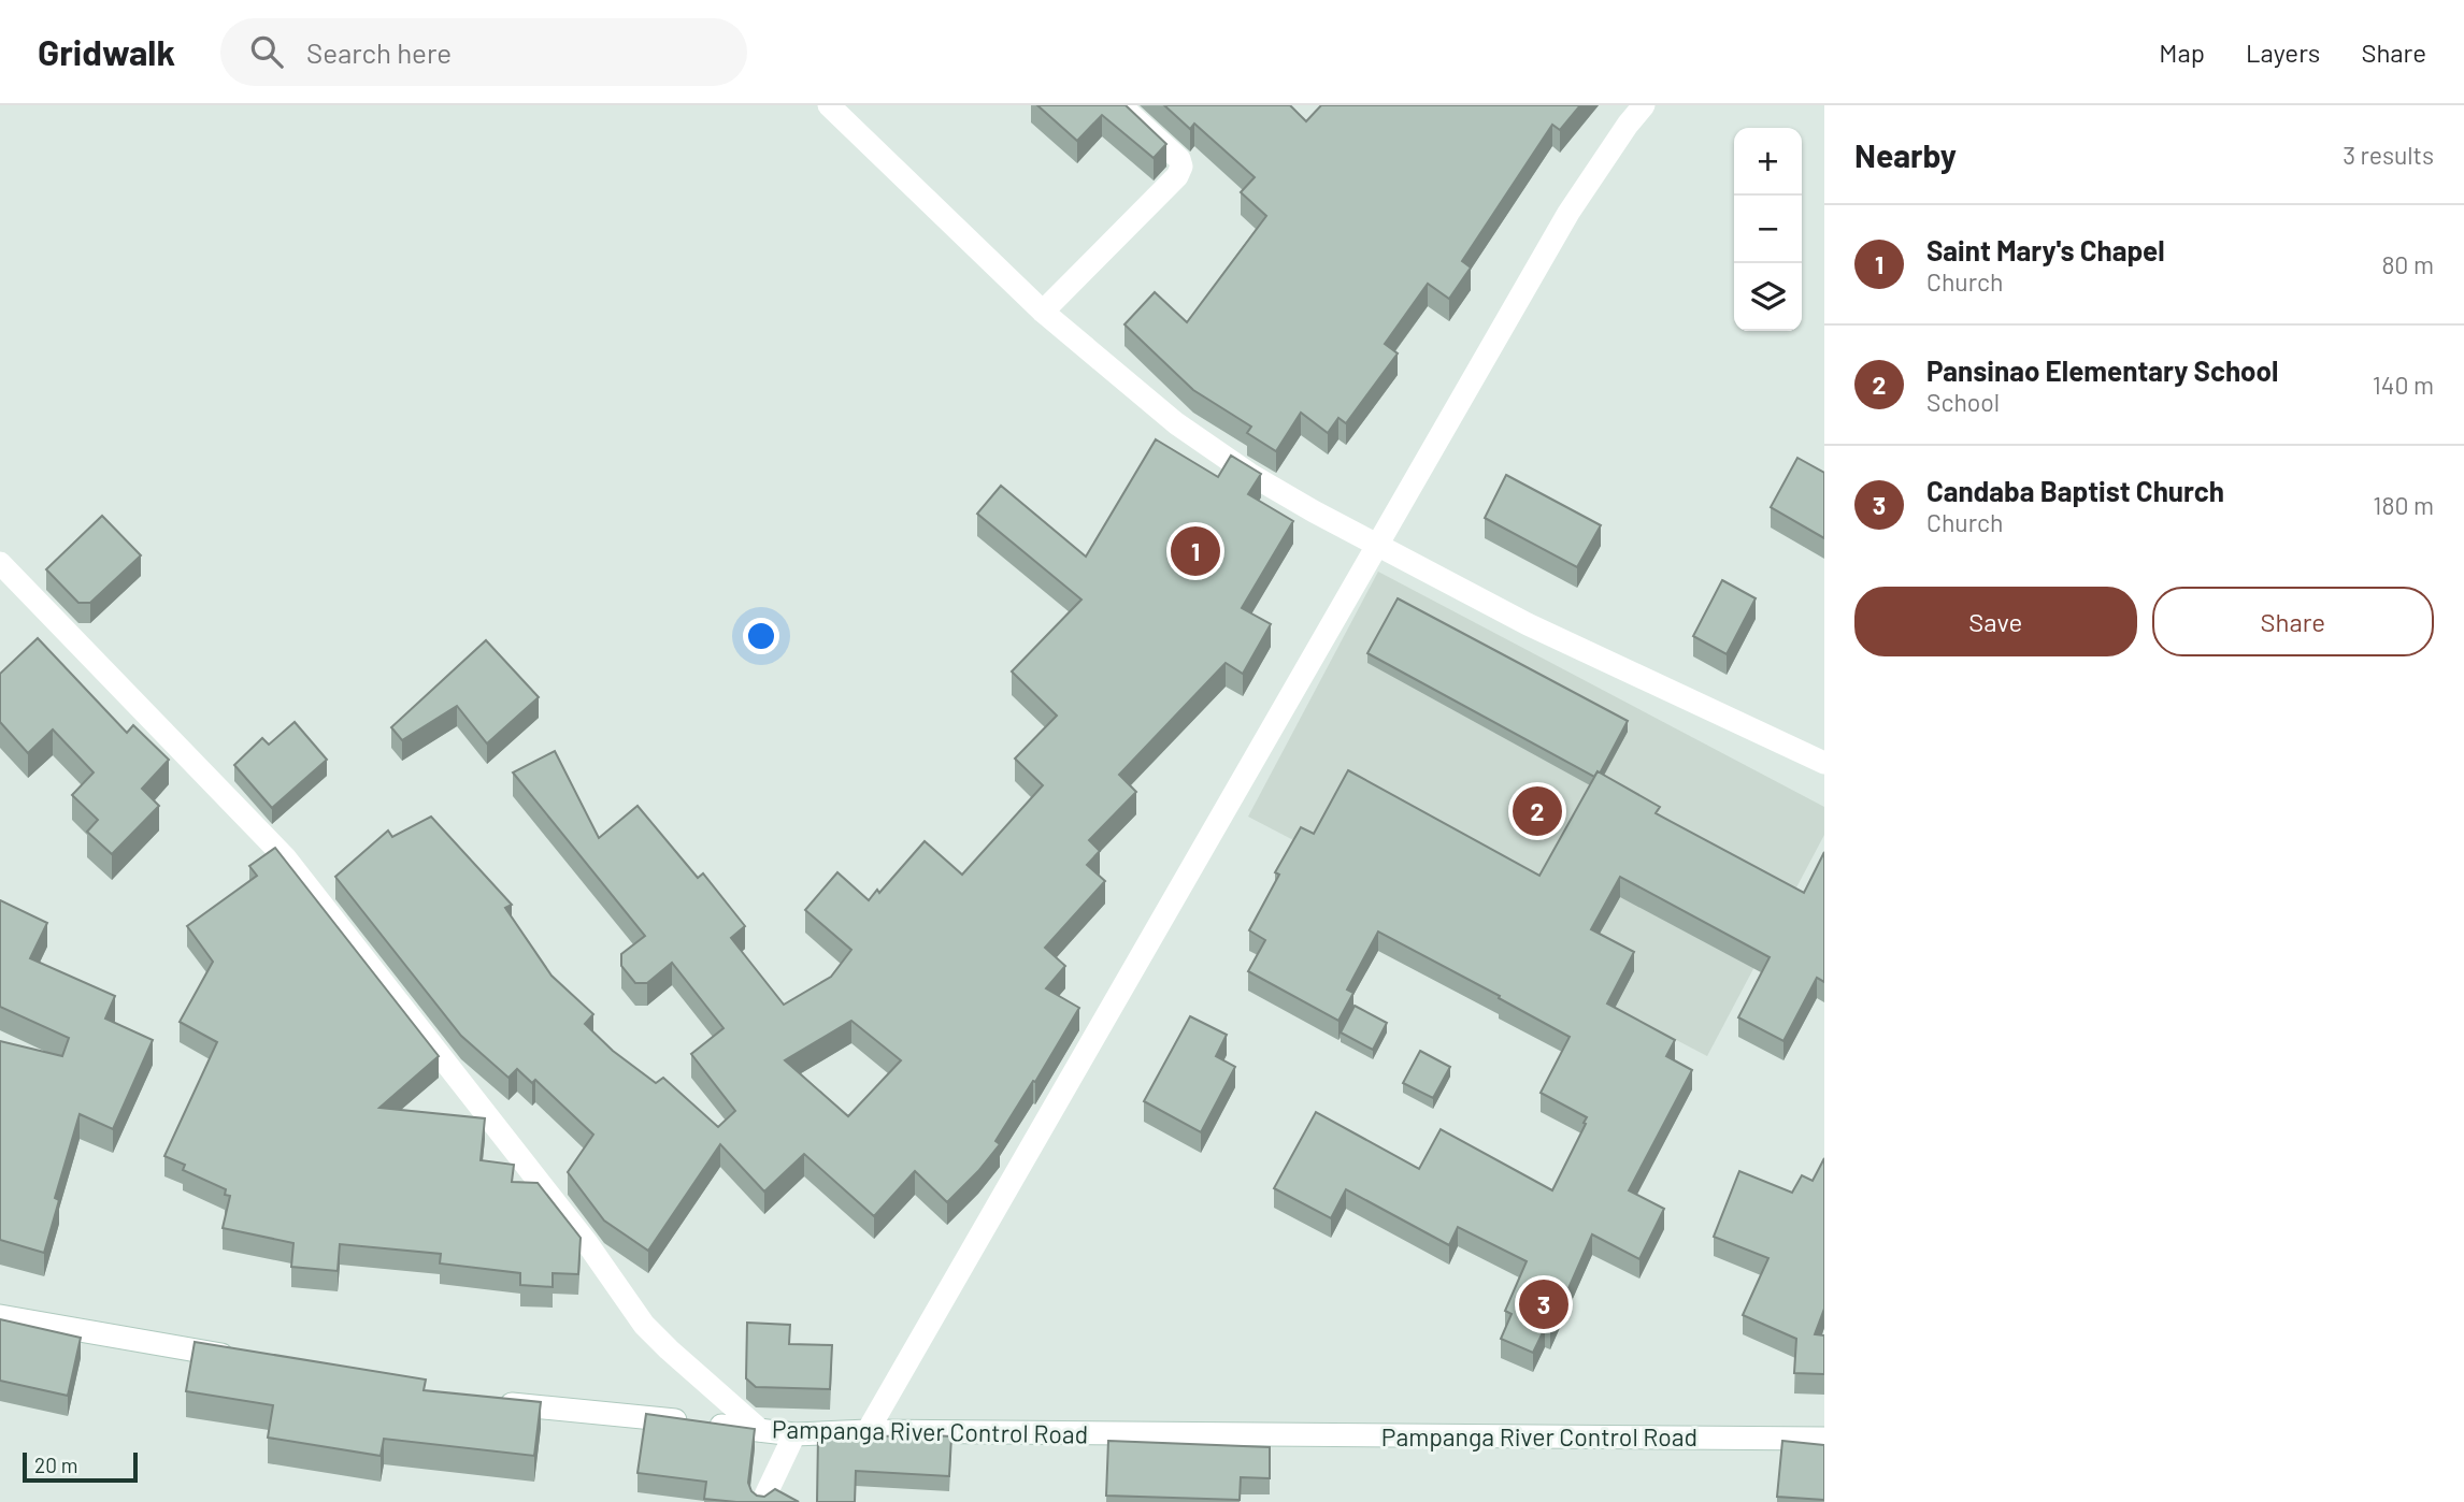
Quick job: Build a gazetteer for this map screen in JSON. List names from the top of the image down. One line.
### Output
{"streets":{"street":["Pampanga River Control Road"]},"scale_bar":"20 m","page":{"header":"Gridwalk","search":"Search here","nav":["Map","Layers","Share"],"heading":["Nearby","3 results"],"map_buttons":["+","−"],"list":[{"mark":"1","name":"Saint Mary's Chapel","note":"Church","value":"80 m"},{"mark":"2","name":"Pansinao Elementary School","note":"School","value":"140 m"},{"mark":"3","name":"Candaba Baptist Church","note":"Church","value":"180 m"}],"pins":["1","2","3"],"buttons":["Save","Share"],"scale":"20 m"}}
